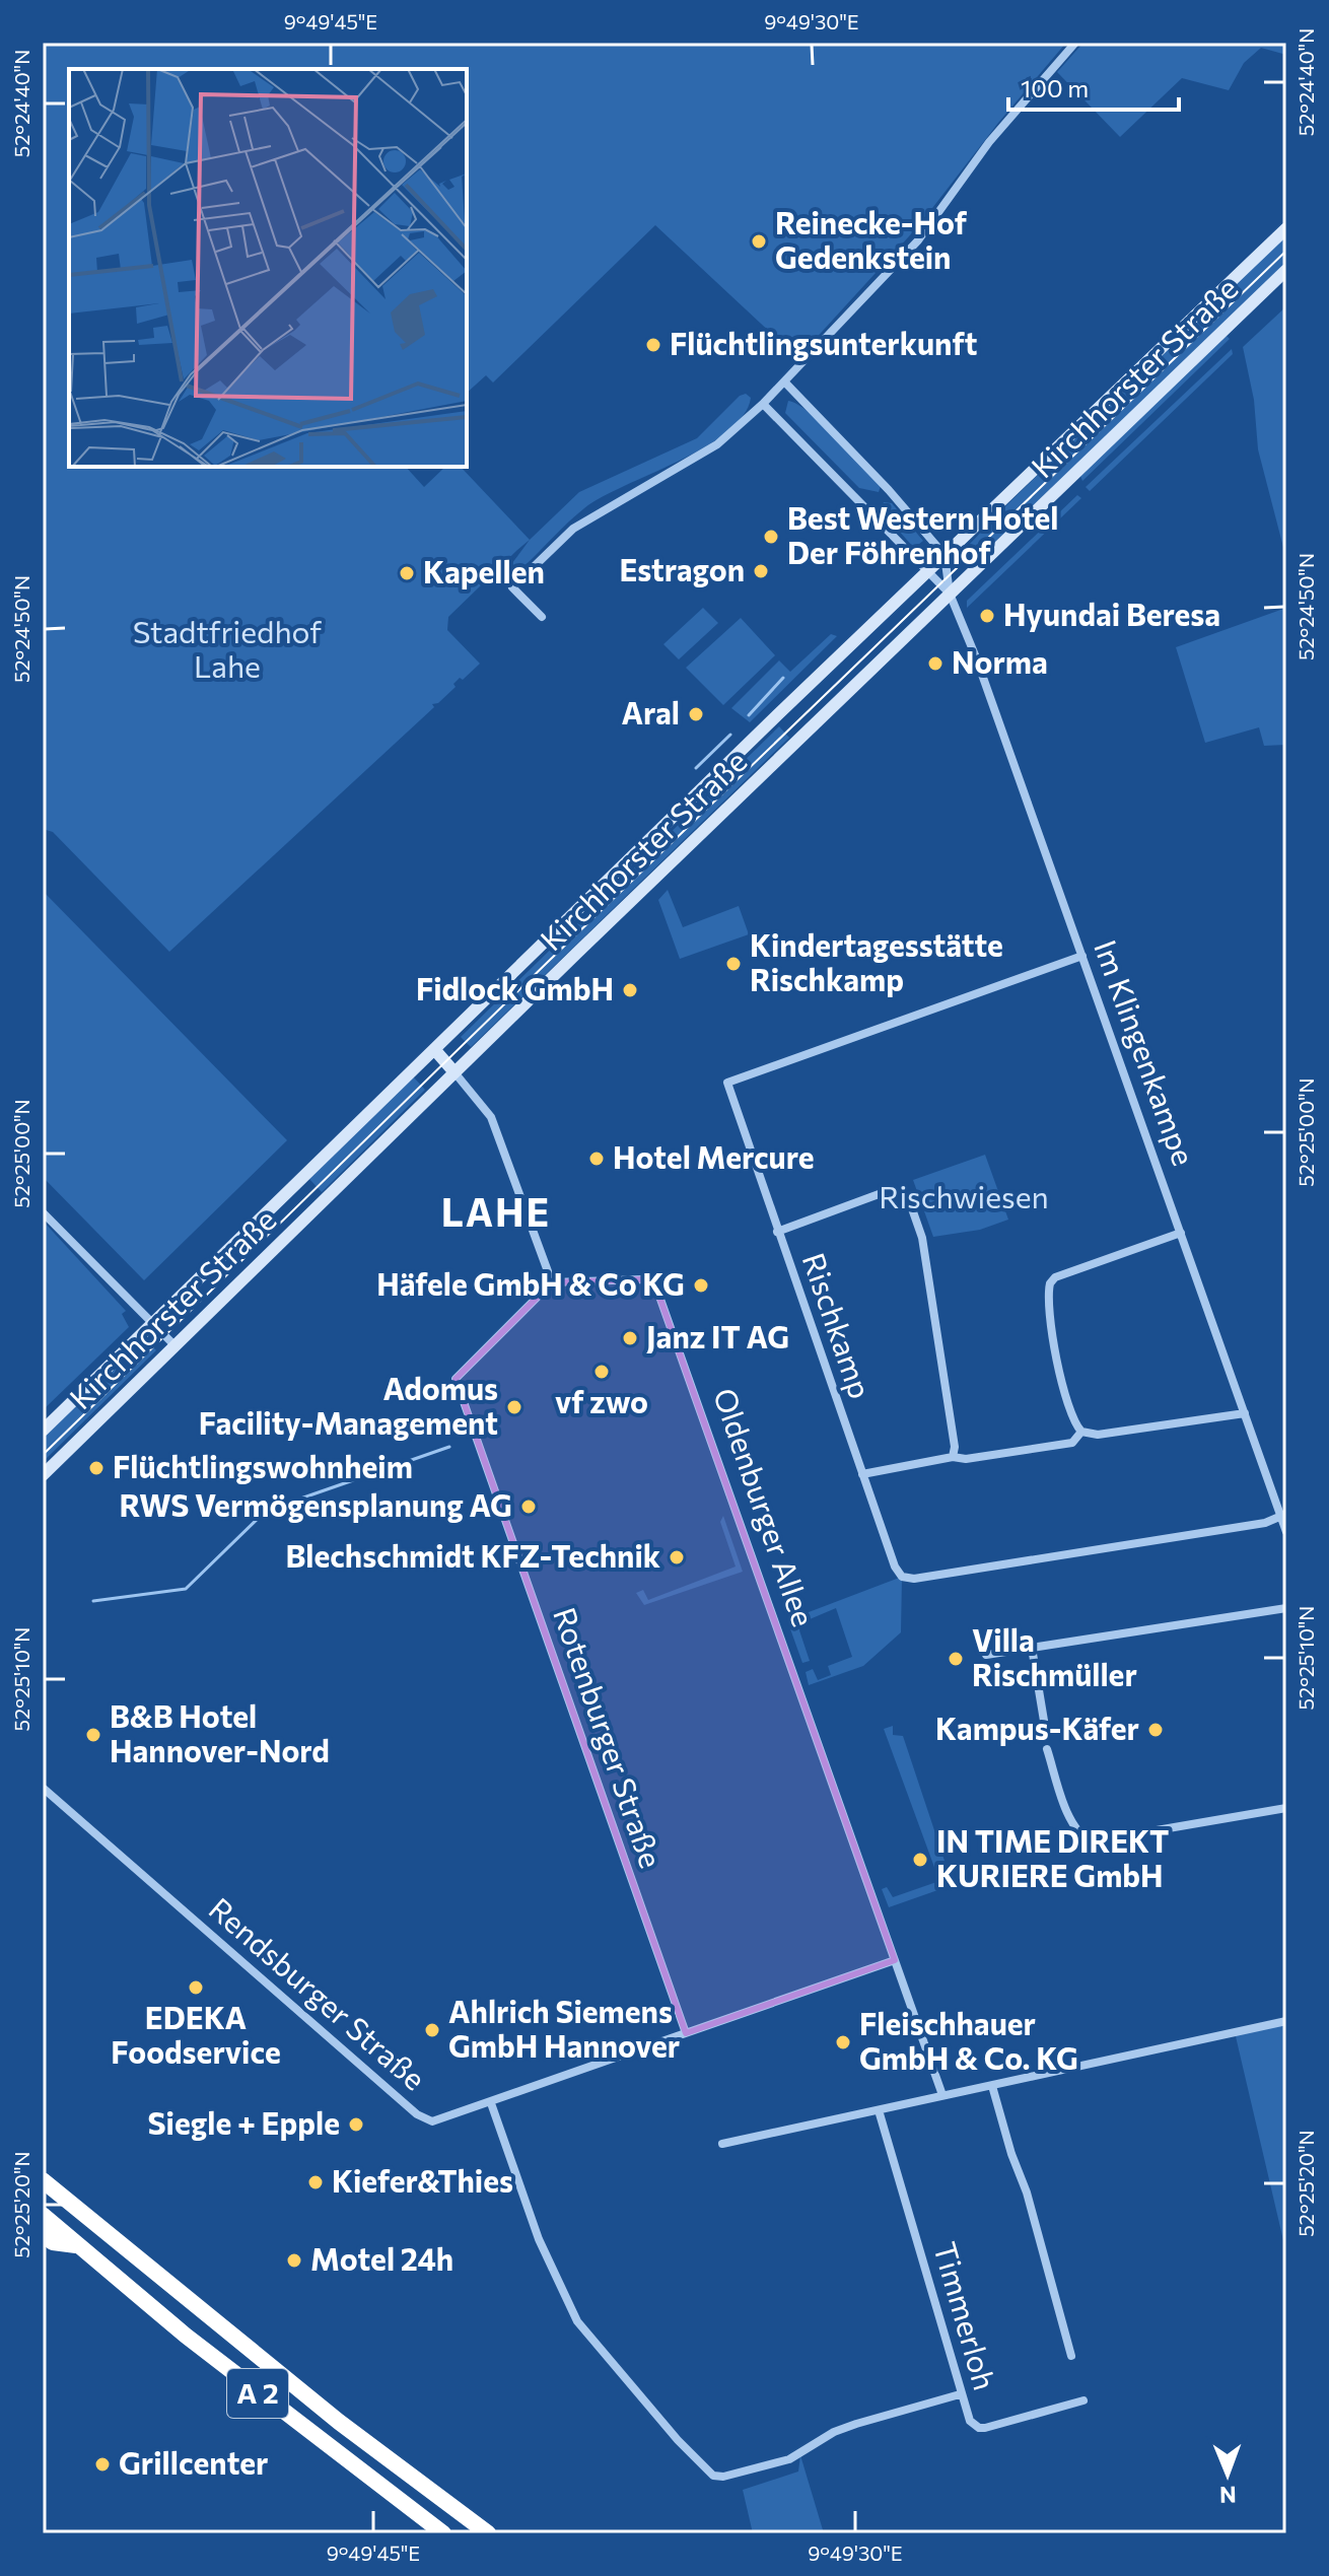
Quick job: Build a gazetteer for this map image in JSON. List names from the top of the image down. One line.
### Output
{"streets":{"highway":["A 2"],"main road":["Kirchhorster Straße"],"street":["Im Klingenkampe","Rischkamp","Oldenburger Allee","Rotenburger Straße","Rendsburger Straße","Timmerloh"]},"crossings":[["Kirchhorster Straße","Im Klingenkampe"],["Im Klingenkampe","Rischkamp"],["Oldenburger Allee","Rotenburger Straße"],["Rotenburger Straße","Rendsburger Straße"]],"districts":["LAHE"],"parks":["Stadtfriedhof Lahe","Rischwiesen"],"places":["Reinecke-Hof Gedenkstein","Flüchtlingsunterkunft","Best Western Hotel Der Föhrenhof","Estragon","Kapellen","Hyundai Beresa","Norma","Aral","Kindertagesstätte Rischkamp","Fidlock GmbH","Hotel Mercure","Häfele GmbH & Co KG","Janz IT AG","vf zwo","Adomus Facility-Management","Flüchtlingswohnheim","RWS Vermögensplanung AG","Blechschmidt KFZ-Technik","Villa Rischmüller","Kampus-Käfer","B&B Hotel Hannover-Nord","IN TIME DIREKT KURIERE GmbH","EDEKA Foodservice","Ahlrich Siemens GmbH Hannover","Fleischhauer GmbH & Co. KG","Siegle + Epple","Kiefer&Thies","Motel 24h","Grillcenter"],"scale_bar":"100 m","north":"bottom","coordinates":["9°49'45\"E","9°49'30\"E","52°24'40\"N","52°24'50\"N","52°25'00\"N","52°25'10\"N","52°25'20\"N"]}
